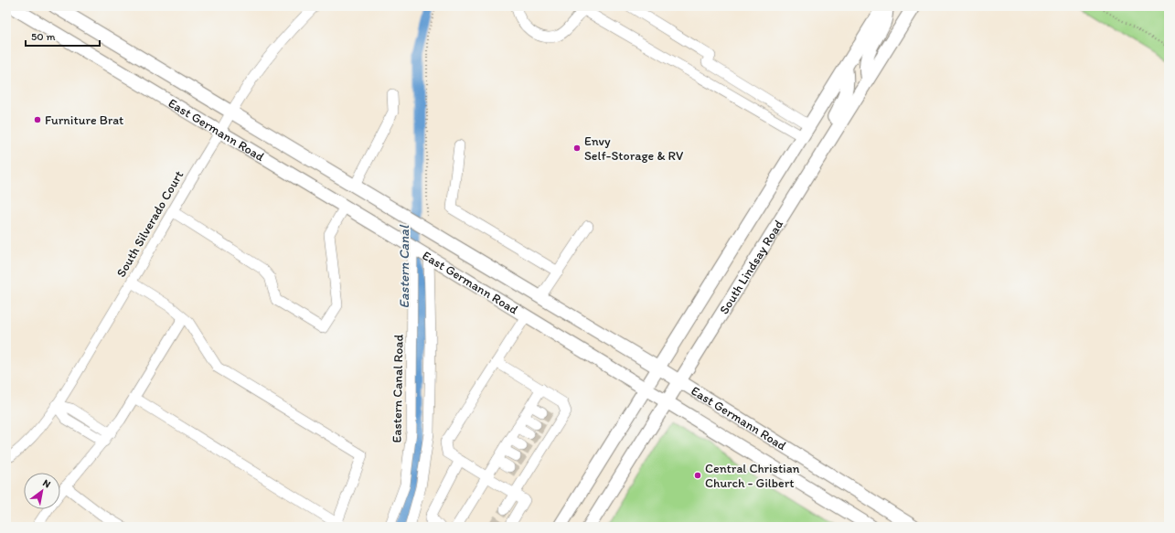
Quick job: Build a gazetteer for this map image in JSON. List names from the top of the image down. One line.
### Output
{"streets":{"main road":["East Germann Road","South Lindsay Road"],"street":["South Silverado Court","Eastern Canal Road"]},"crossings":[["East Germann Road","South Silverado Court"],["East Germann Road","South Lindsay Road"],["East Germann Road","Eastern Canal Road"]],"water":["Eastern Canal"],"places":["Furniture Brat","Envy Self-Storage & RV","Central Christian Church - Gilbert"],"scale_bar":"50 m","north":"top right"}
